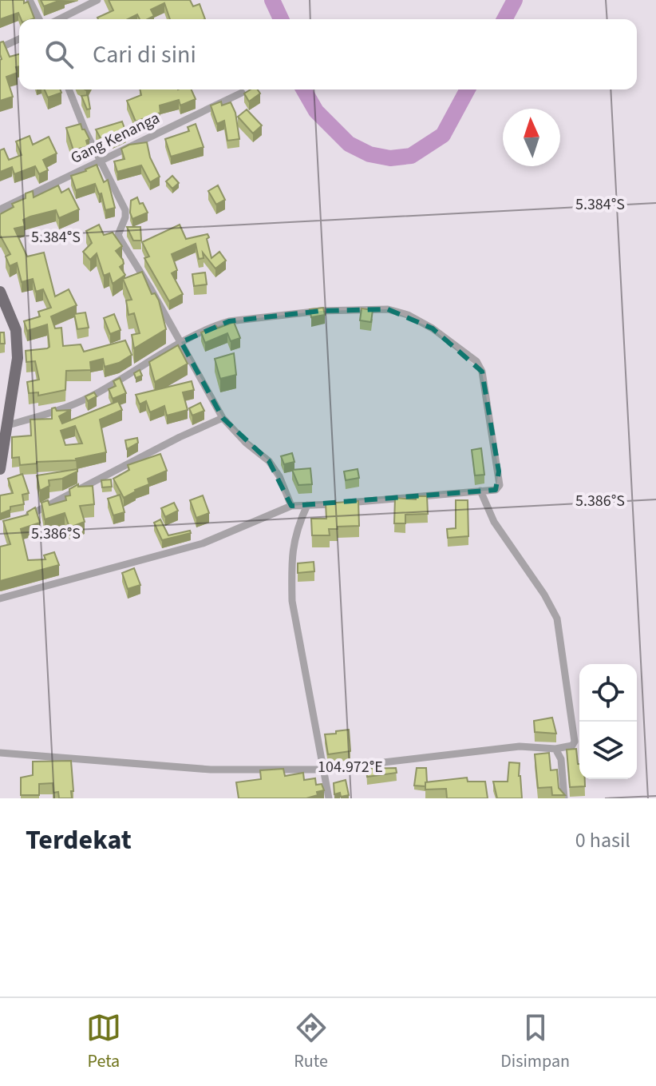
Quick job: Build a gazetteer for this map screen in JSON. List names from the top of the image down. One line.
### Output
{"streets":{"street":["Gang Kenanga"]},"north":"top","page":{"search":"Cari di sini","heading":["Terdekat","0 hasil"],"nav":["Peta","Rute","Disimpan"]},"coordinates":["5.384°S","5.386°S","104.972°E"]}
